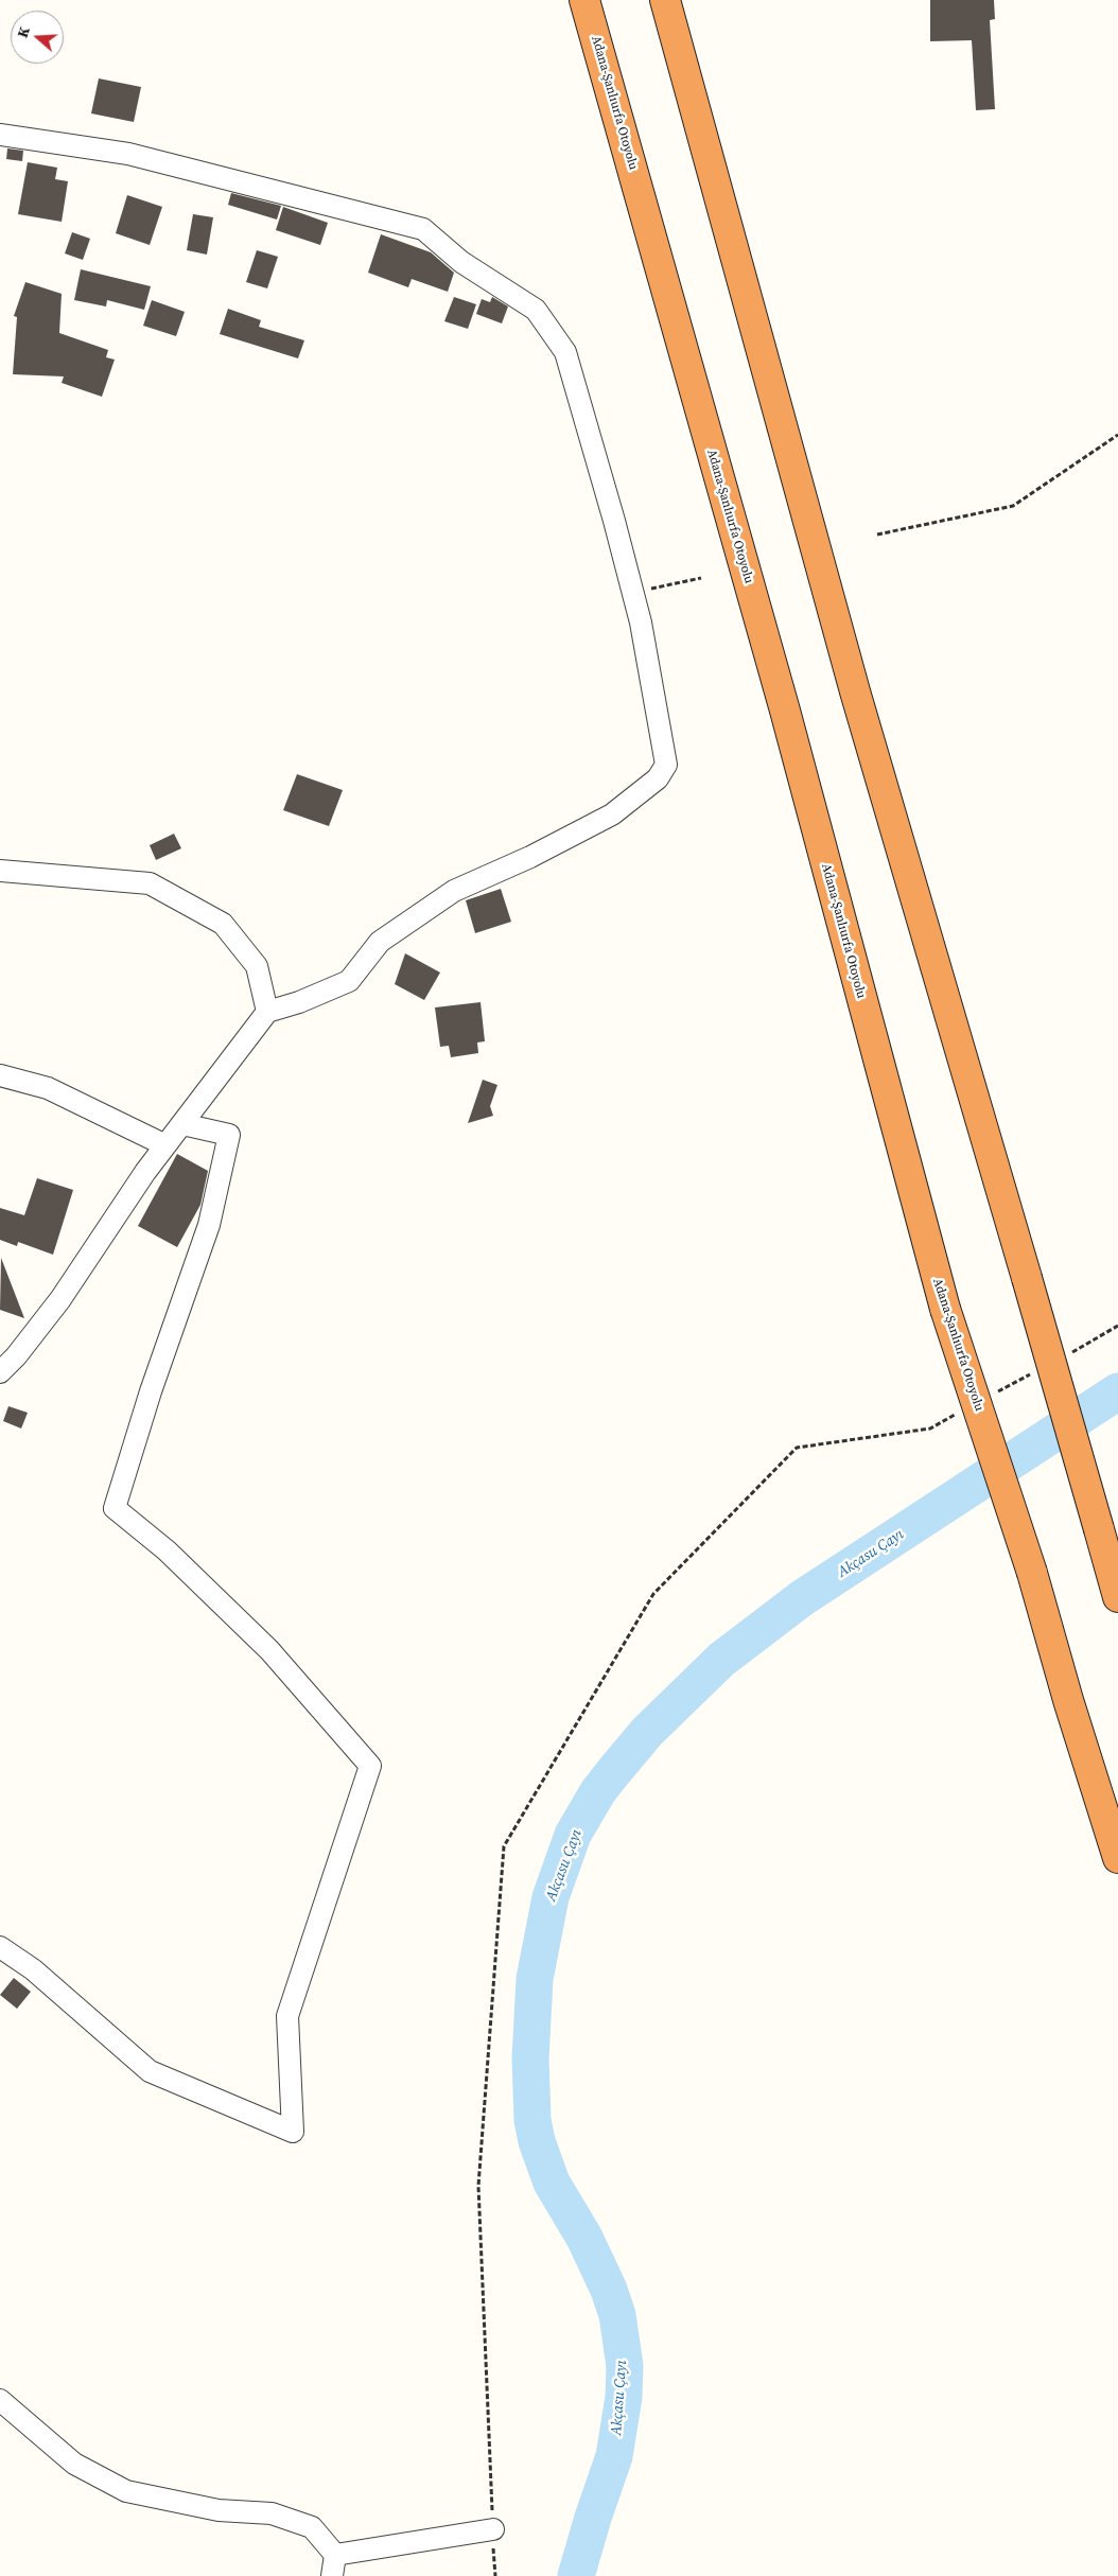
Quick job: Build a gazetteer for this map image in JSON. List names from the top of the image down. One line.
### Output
{"streets":{"highway":["Adana-Şanlıurfa Otoyolu"]},"water":["Akçasu Çayı"],"north":"left"}
